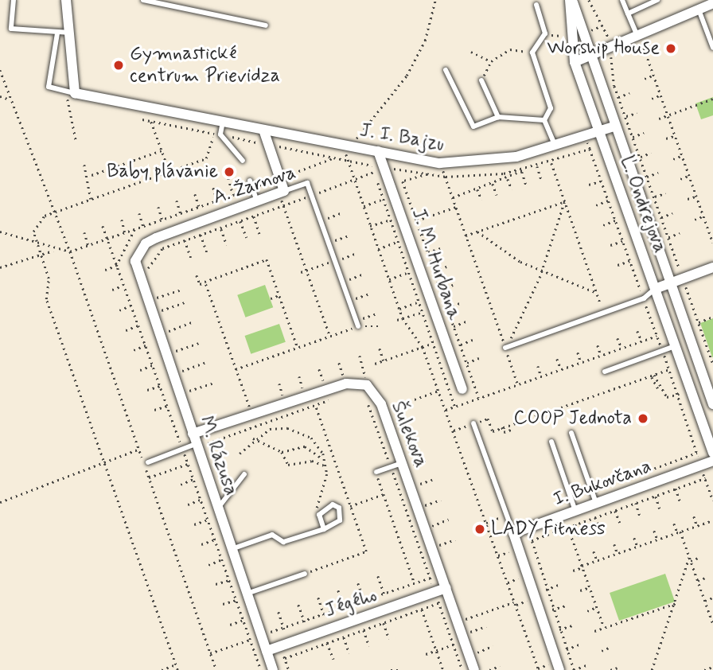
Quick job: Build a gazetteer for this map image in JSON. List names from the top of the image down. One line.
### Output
{"streets":{"street":["J. I. Bajzu","A. Žarnova","Ľ. Ondrejova","J. M. Hurbana","Šulekova","M. Rázusa","I. Bukovčana","Jégého"]},"crossings":[["J. I. Bajzu","Ľ. Ondrejova"],["J. I. Bajzu","J. M. Hurbana"],["A. Žarnova","M. Rázusa"],["Šulekova","M. Rázusa"],["Šulekova","Jégého"],["M. Rázusa","Jégého"]],"places":["Worship House","Gymnastické centrum Prievidza","Baby plávanie","COOP Jednota","LADY Fitness"]}
